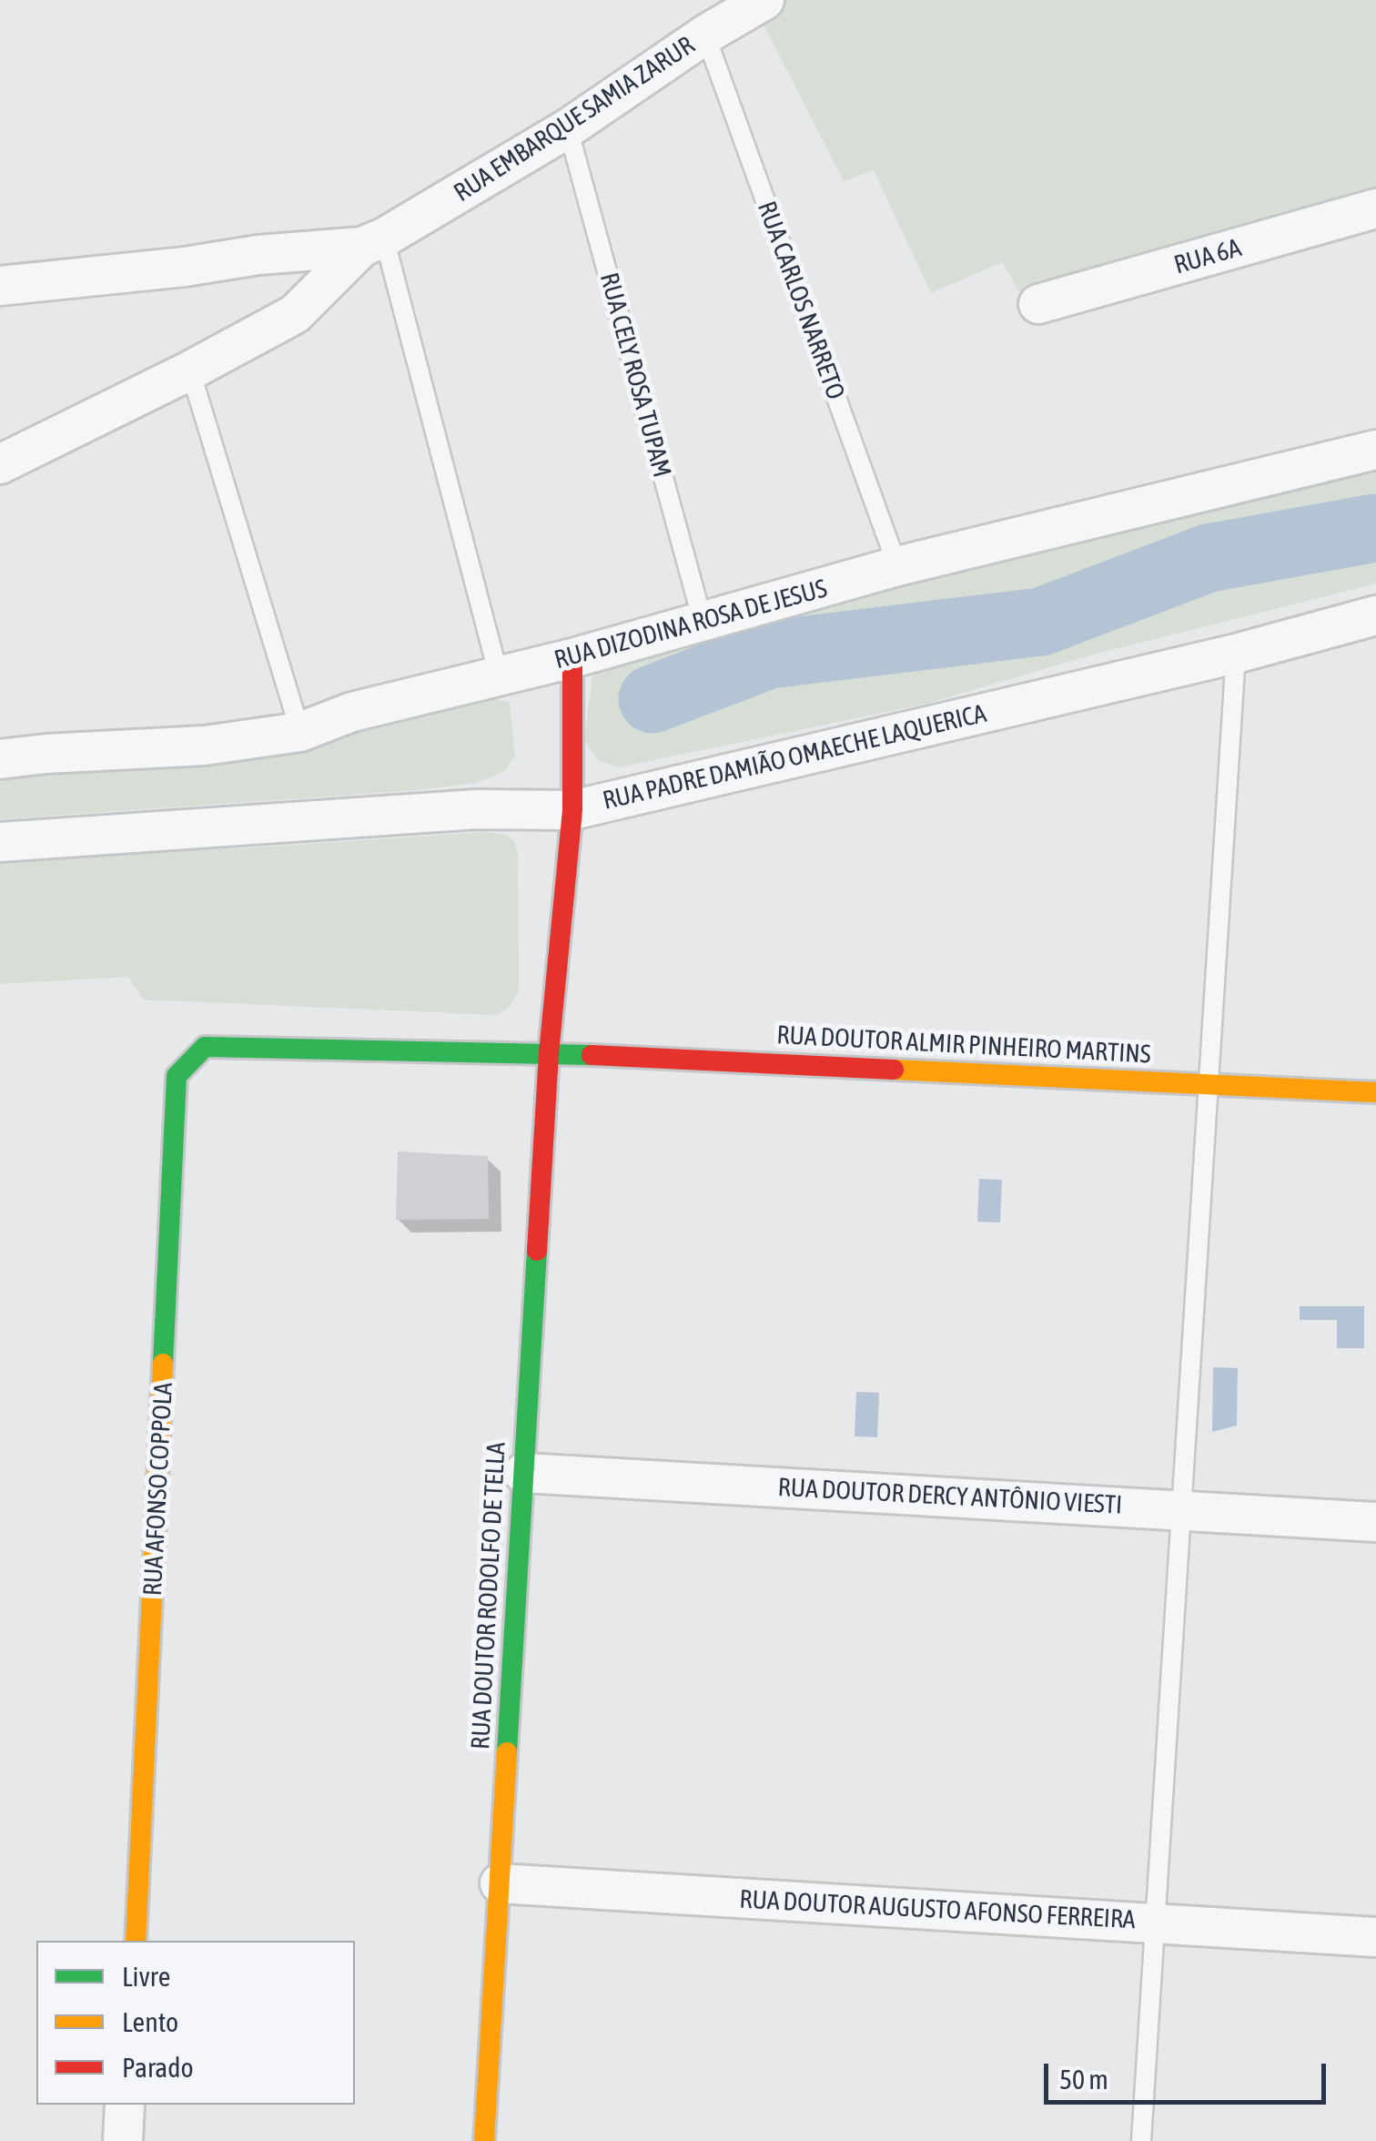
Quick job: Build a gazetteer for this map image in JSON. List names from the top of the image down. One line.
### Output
{"streets":{"street":["RUA EMBARQUE SAMIA ZARUR","RUA 6A","RUA DIZODINA ROSA DE JESUS","RUA PADRE DAMIÃO OMAECHE LAQUERICA","RUA DOUTOR ALMIR PINHEIRO MARTINS","RUA AFONSO COPPOLA","RUA DOUTOR DERCY ANTÔNIO VIESTI","RUA DOUTOR RODOLFO DE TELLA","RUA DOUTOR AUGUSTO AFONSO FERREIRA"],"lane":["RUA CARLOS NARRETO","RUA CELY ROSA TUPAM"]},"crossings":[["RUA EMBARQUE SAMIA ZARUR","RUA CARLOS NARRETO"],["RUA EMBARQUE SAMIA ZARUR","RUA CELY ROSA TUPAM"],["RUA CARLOS NARRETO","RUA DIZODINA ROSA DE JESUS"],["RUA CELY ROSA TUPAM","RUA DIZODINA ROSA DE JESUS"],["RUA PADRE DAMIÃO OMAECHE LAQUERICA","RUA DOUTOR ALMIR PINHEIRO MARTINS"],["RUA PADRE DAMIÃO OMAECHE LAQUERICA","RUA AFONSO COPPOLA"],["RUA PADRE DAMIÃO OMAECHE LAQUERICA","RUA DOUTOR RODOLFO DE TELLA"],["RUA DOUTOR ALMIR PINHEIRO MARTINS","RUA AFONSO COPPOLA"],["RUA DOUTOR ALMIR PINHEIRO MARTINS","RUA DOUTOR RODOLFO DE TELLA"],["RUA AFONSO COPPOLA","RUA DOUTOR RODOLFO DE TELLA"],["RUA DOUTOR DERCY ANTÔNIO VIESTI","RUA DOUTOR RODOLFO DE TELLA"],["RUA DOUTOR RODOLFO DE TELLA","RUA DOUTOR AUGUSTO AFONSO FERREIRA"]],"legend":["Livre","Lento","Parado"],"scale_bar":"50 m"}
